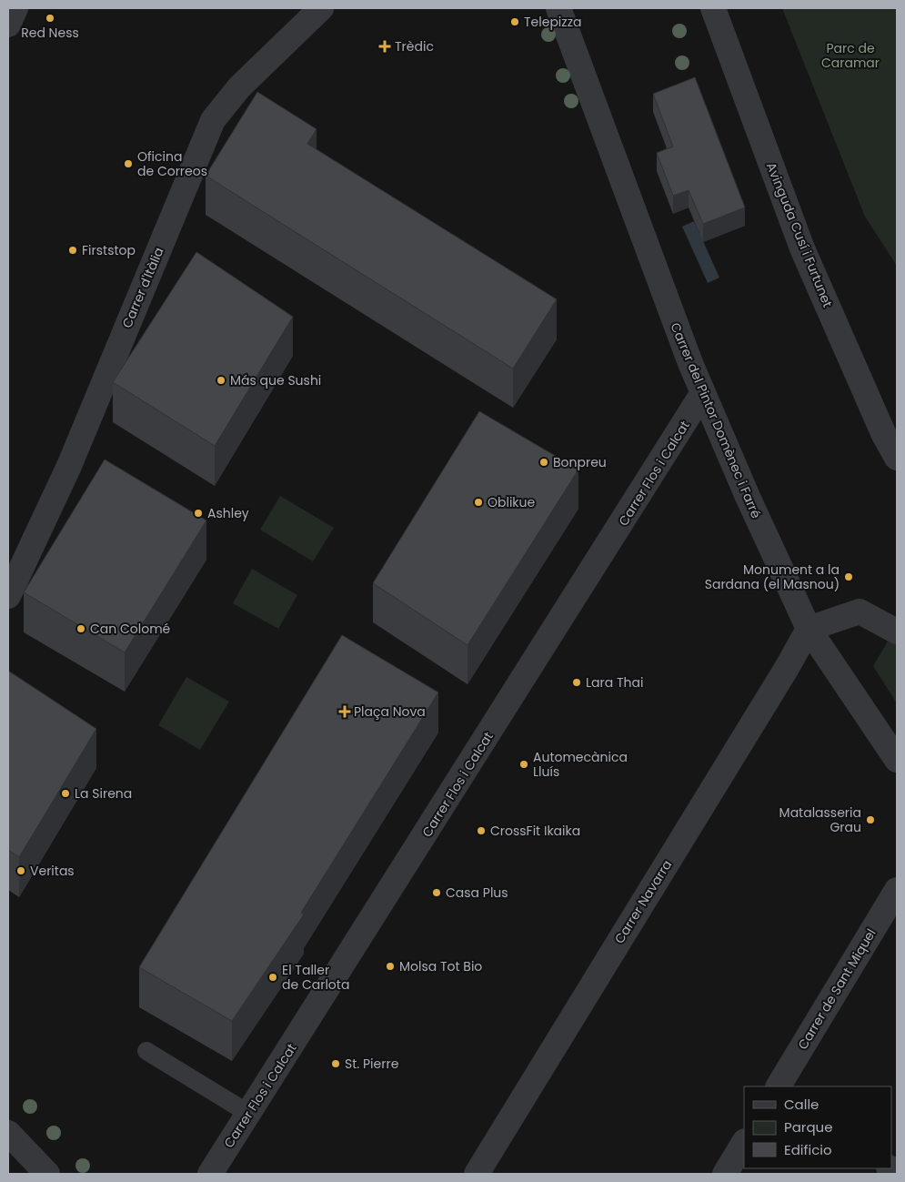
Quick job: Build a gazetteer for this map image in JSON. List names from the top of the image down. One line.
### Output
{"streets":{"street":["Avinguda Cusí i Furtunet","Carrer d'Itàlia","Carrer del Pintor Domènec i Farré","Carrer Flos i Calcat","Carrer Navarra","Carrer de Sant Miquel"]},"crossings":[["Carrer del Pintor Domènec i Farré","Carrer Flos i Calcat"],["Carrer del Pintor Domènec i Farré","Carrer Navarra"]],"parks":["Parc de Caramar"],"places":{"other":["Red Ness","Telepizza","Oficina de Correos","Firststop","Más que Sushi","Bonpreu","Oblikue","Ashley","Monument a la Sardana (el Masnou)","Can Colomé","Lara Thai","Automecànica Lluís","La Sirena","Matalasseria Grau","CrossFit Ikaika","Veritas","Casa Plus","Molsa Tot Bio","El Taller de Carlota","St. Pierre"],"health":["Trèdic","Plaça Nova"]},"legend":["Calle","Parque","Edificio"]}
